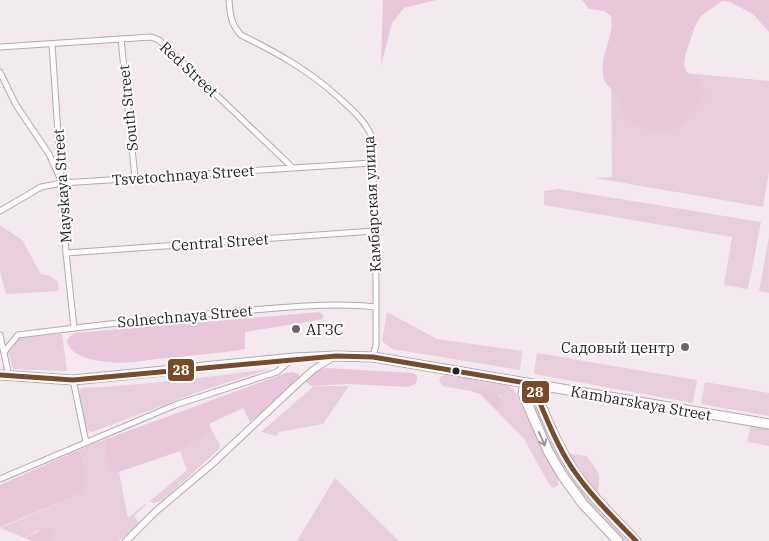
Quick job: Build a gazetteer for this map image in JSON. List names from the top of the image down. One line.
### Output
{"streets":{"main road":["Kambarskaya Street"],"street":["Red Street","South Street","Tsvetochnaya Street","Mayskaya Street","Камбарская улица","Central Street","Solnechnaya Street"]},"crossings":[["Red Street","South Street"],["Red Street","Tsvetochnaya Street"],["Red Street","Mayskaya Street"],["South Street","Tsvetochnaya Street"],["Tsvetochnaya Street","Mayskaya Street"],["Tsvetochnaya Street","Камбарская улица"],["Mayskaya Street","Central Street"],["Mayskaya Street","Solnechnaya Street"],["Камбарская улица","Central Street"],["Камбарская улица","Solnechnaya Street"],["Камбарская улица","Kambarskaya Street"]],"places":["АГЗС","Садовый центр"],"lines":["transit line 28"]}
